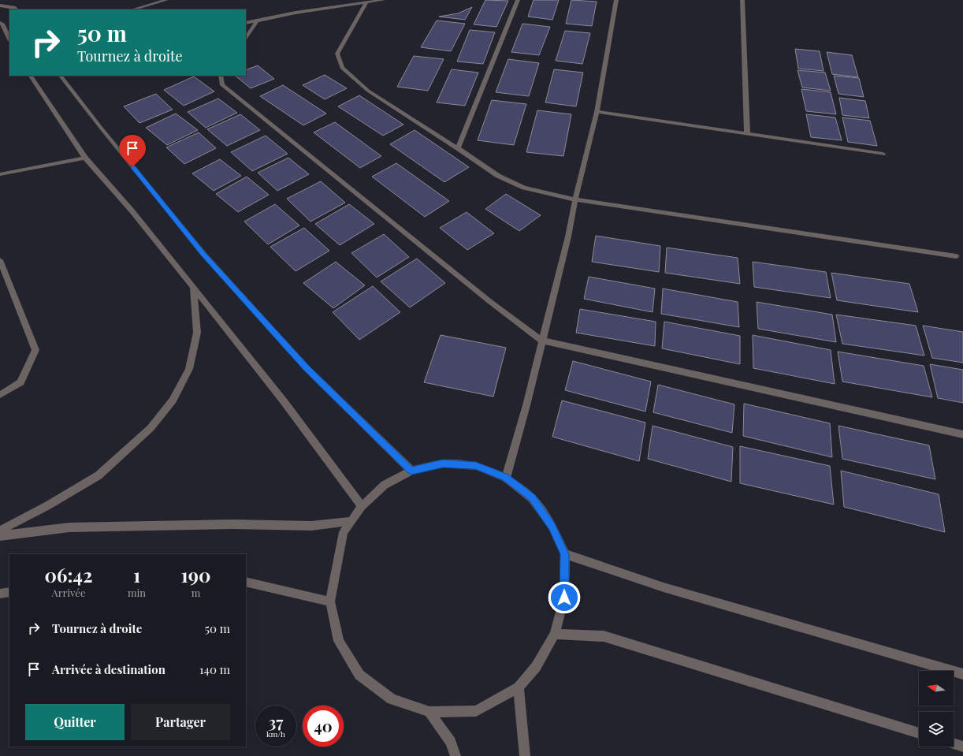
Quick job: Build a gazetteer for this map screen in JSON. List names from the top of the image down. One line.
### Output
{"north":"left","page":{"turn":["50 m","Tournez à droite"],"eta":["06:42","Arrivée","1","min","190","m"],"list":[{"name":"Tournez à droite","value":"50 m"},{"name":"Arrivée à destination","value":"140 m"}],"buttons":["Quitter","Partager"],"speed":"37 km/h","limit":"40"}}
